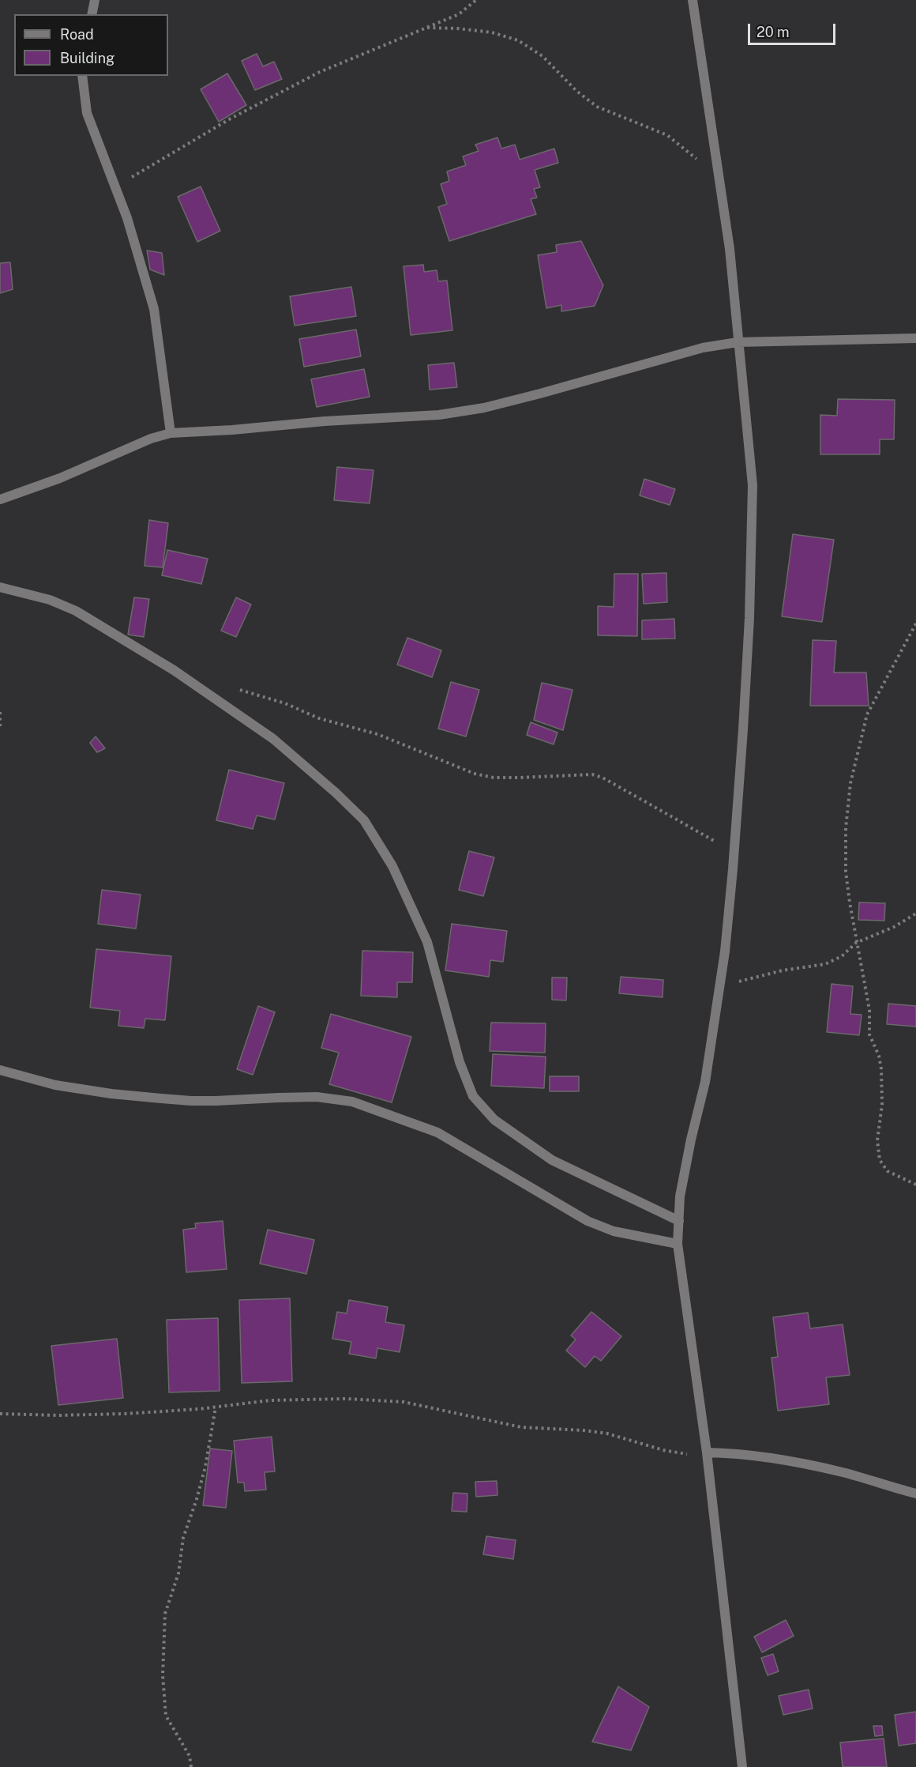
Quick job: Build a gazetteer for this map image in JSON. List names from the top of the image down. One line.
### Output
{"legend":["Road","Building"],"scale_bar":"20 m"}
